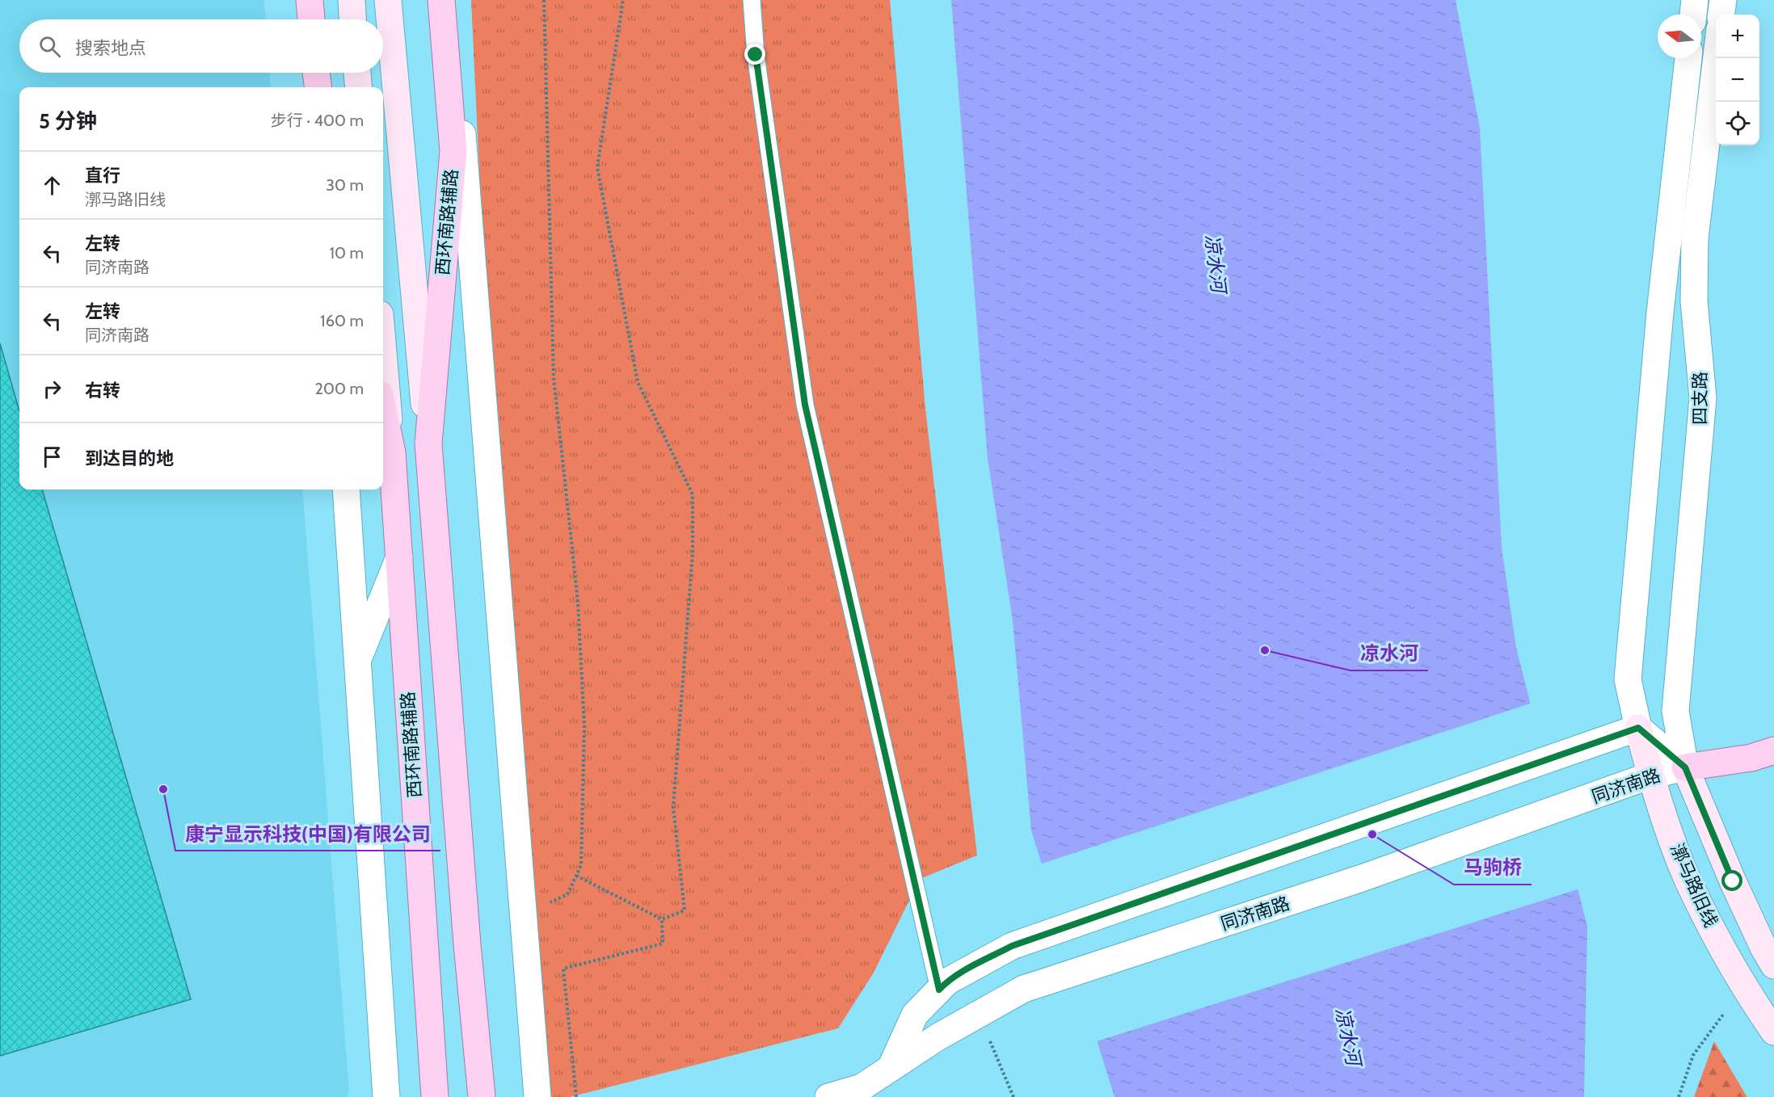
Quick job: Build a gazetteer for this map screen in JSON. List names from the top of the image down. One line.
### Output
{"streets":{"main road":["西环南路辅路","漷马路旧线"],"street":["四支路","同济南路"]},"crossings":[["四支路","同济南路"],["四支路","漷马路旧线"],["同济南路","漷马路旧线"]],"water":["凉水河"],"places":["凉水河","康宁显示科技(中国)有限公司","马驹桥"],"north":"left","page":{"map_buttons":["+","−"],"search":"搜索地点","heading":["5 分钟","步行 · 400 m"],"list":[["直行","漷马路旧线","30 m"],["左转","同济南路","10 m"],["左转","同济南路","160 m"],["右转","200 m"],"到达目的地"]}}
